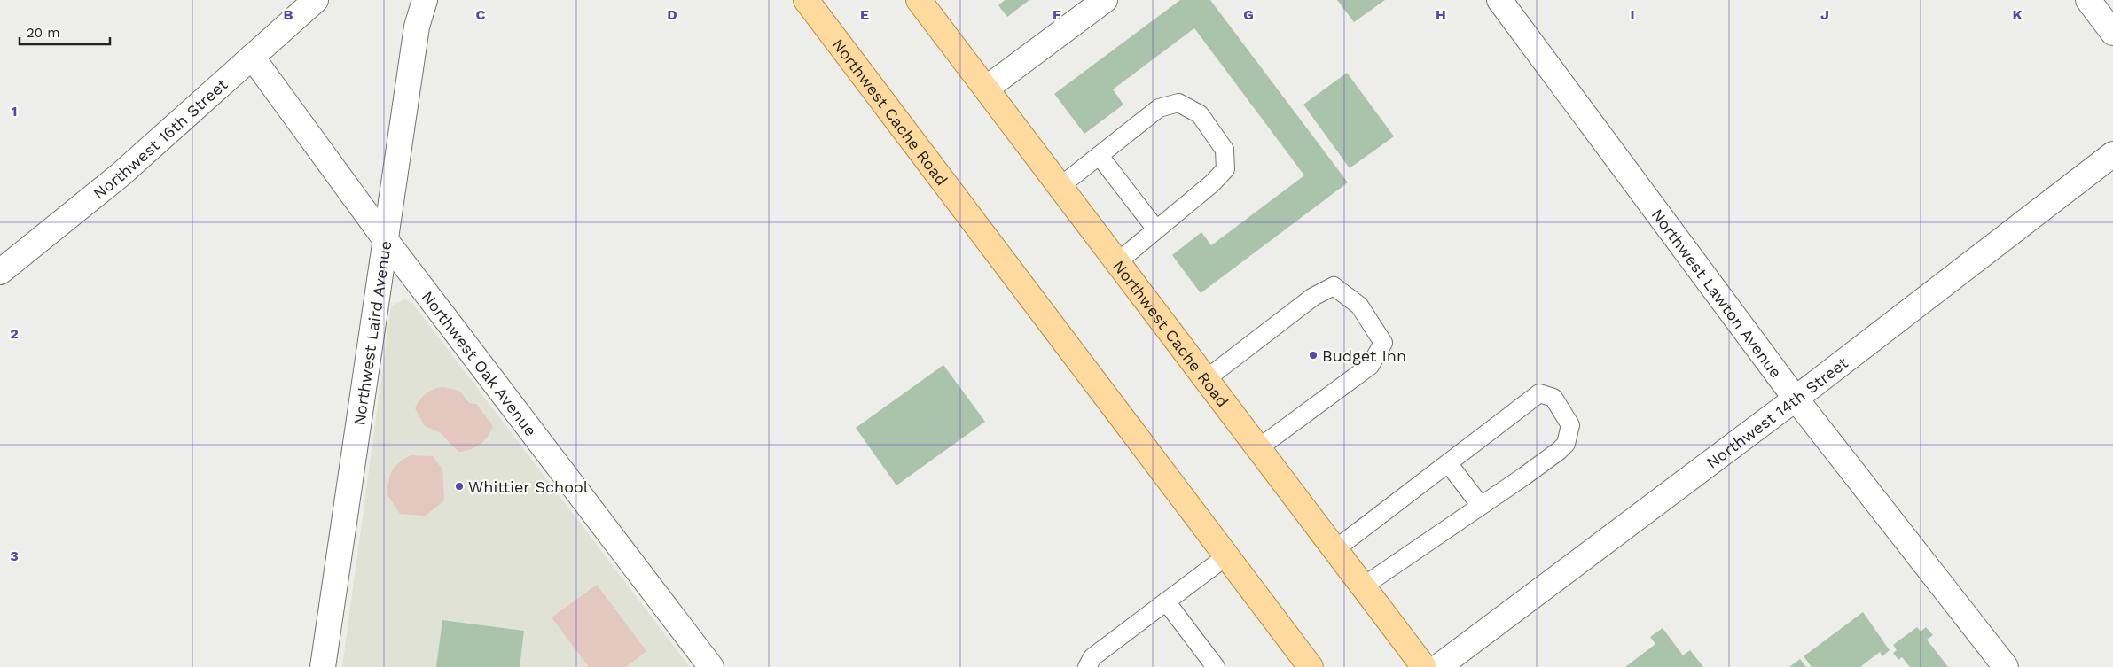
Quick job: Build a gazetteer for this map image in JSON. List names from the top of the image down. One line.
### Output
{"streets":{"main road":["Northwest Cache Road"],"street":["Northwest 16th Street","Northwest Lawton Avenue","Northwest Laird Avenue","Northwest Oak Avenue","Northwest 14th Street"]},"crossings":[["Northwest 16th Street","Northwest Oak Avenue"],["Northwest Lawton Avenue","Northwest 14th Street"],["Northwest Laird Avenue","Northwest Oak Avenue"]],"places":["Budget Inn","Whittier School"],"scale_bar":"20 m","grid":{"columns":["B","C","D","E","F","G","H","I","J","K"],"rows":["1","2","3"]}}
